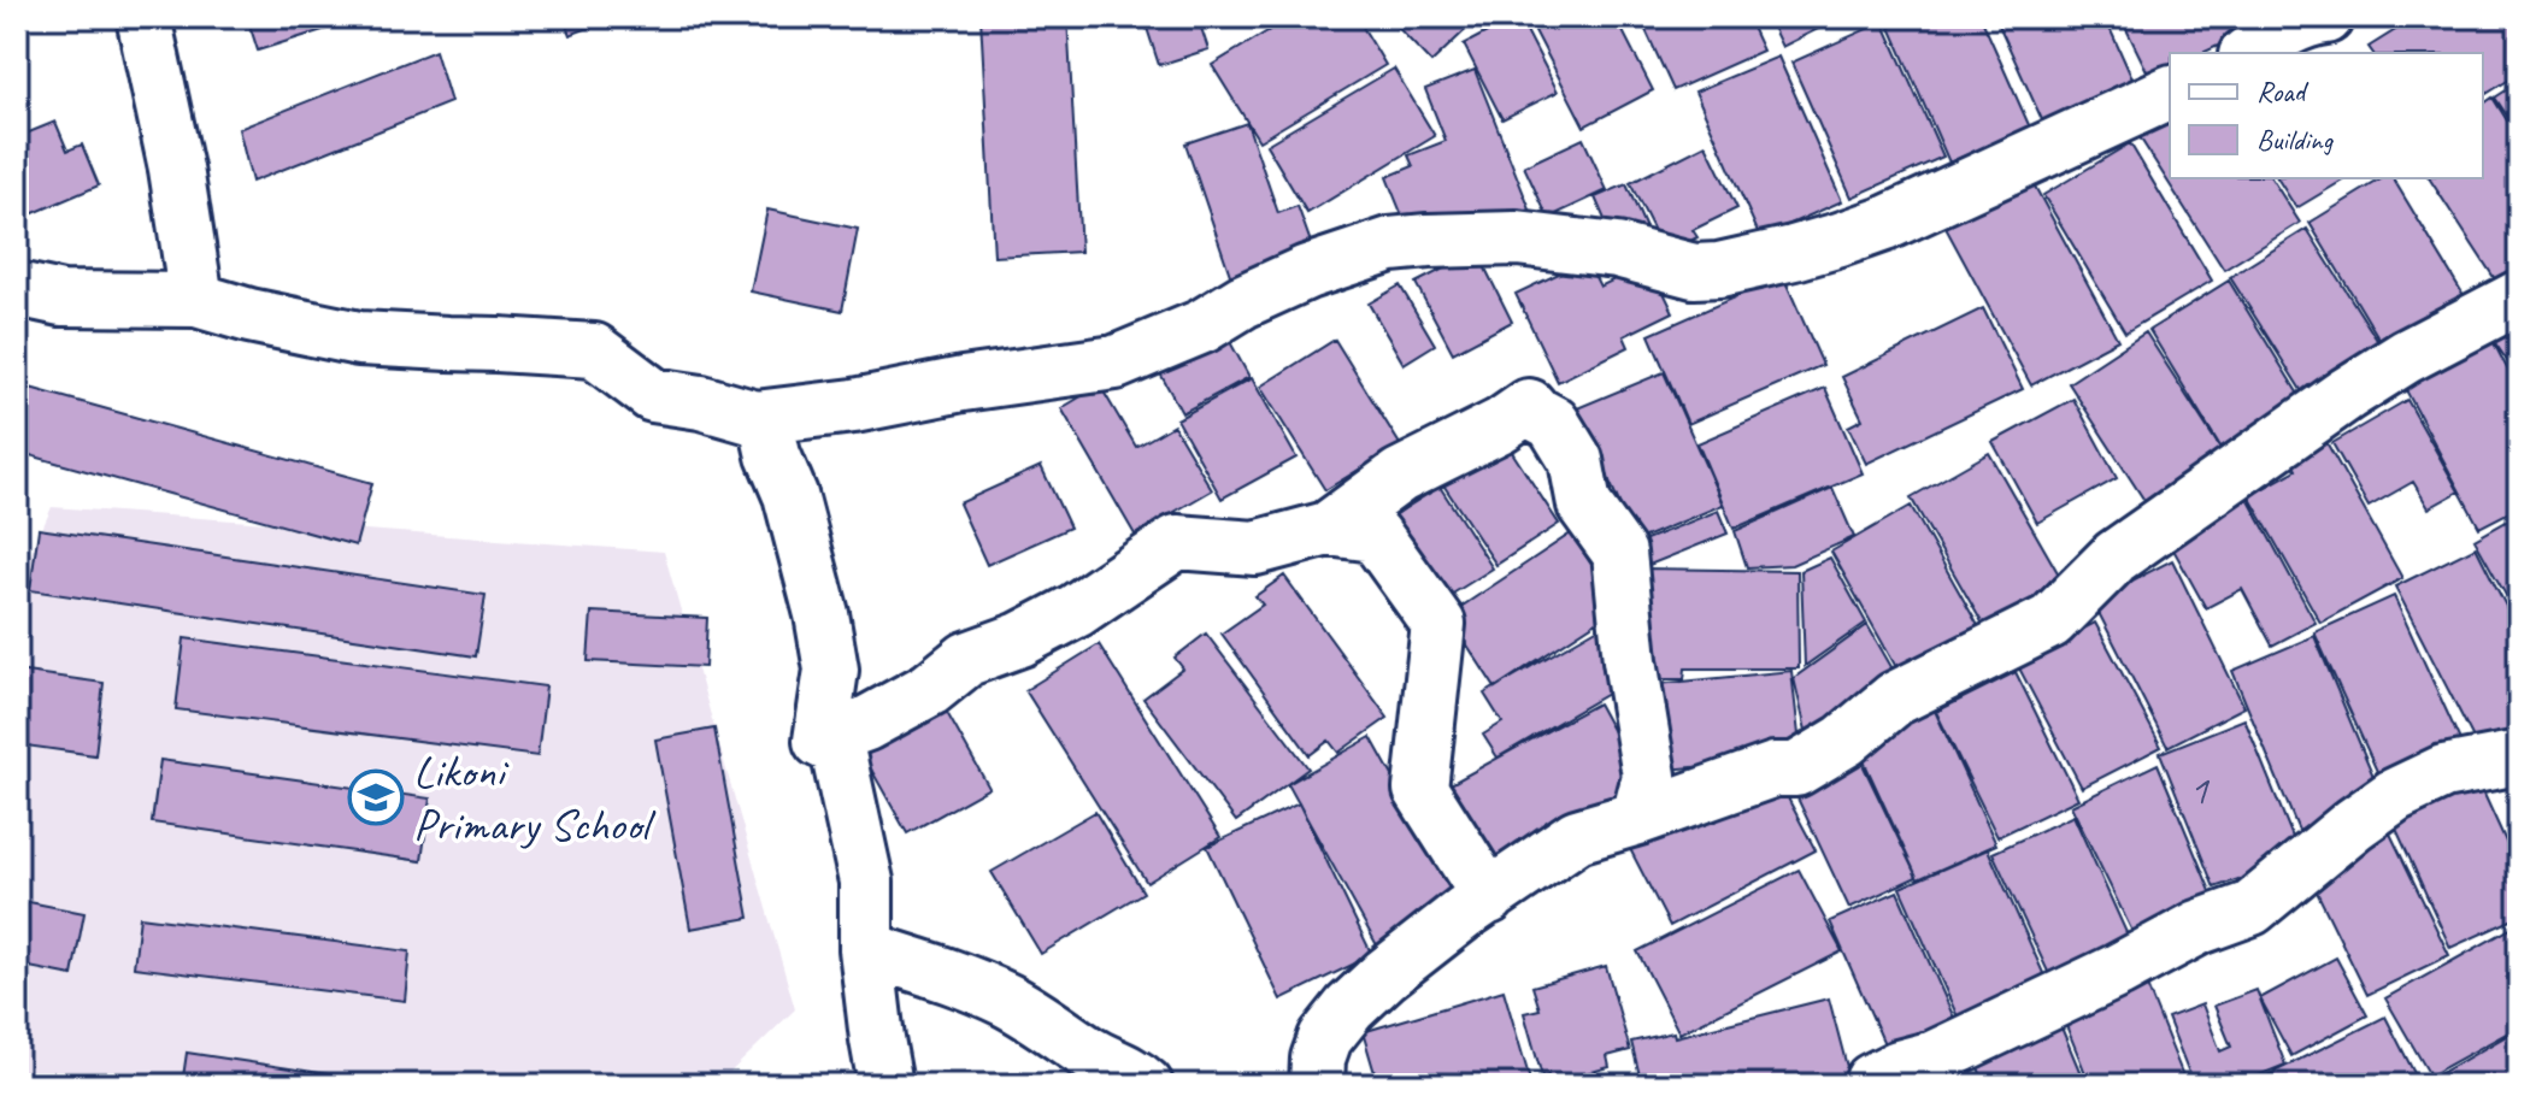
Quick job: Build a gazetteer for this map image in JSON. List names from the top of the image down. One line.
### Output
{"places":{"school or university":["Likoni Primary School"]},"house_numbers":["1"],"legend":["Road","Building"]}
